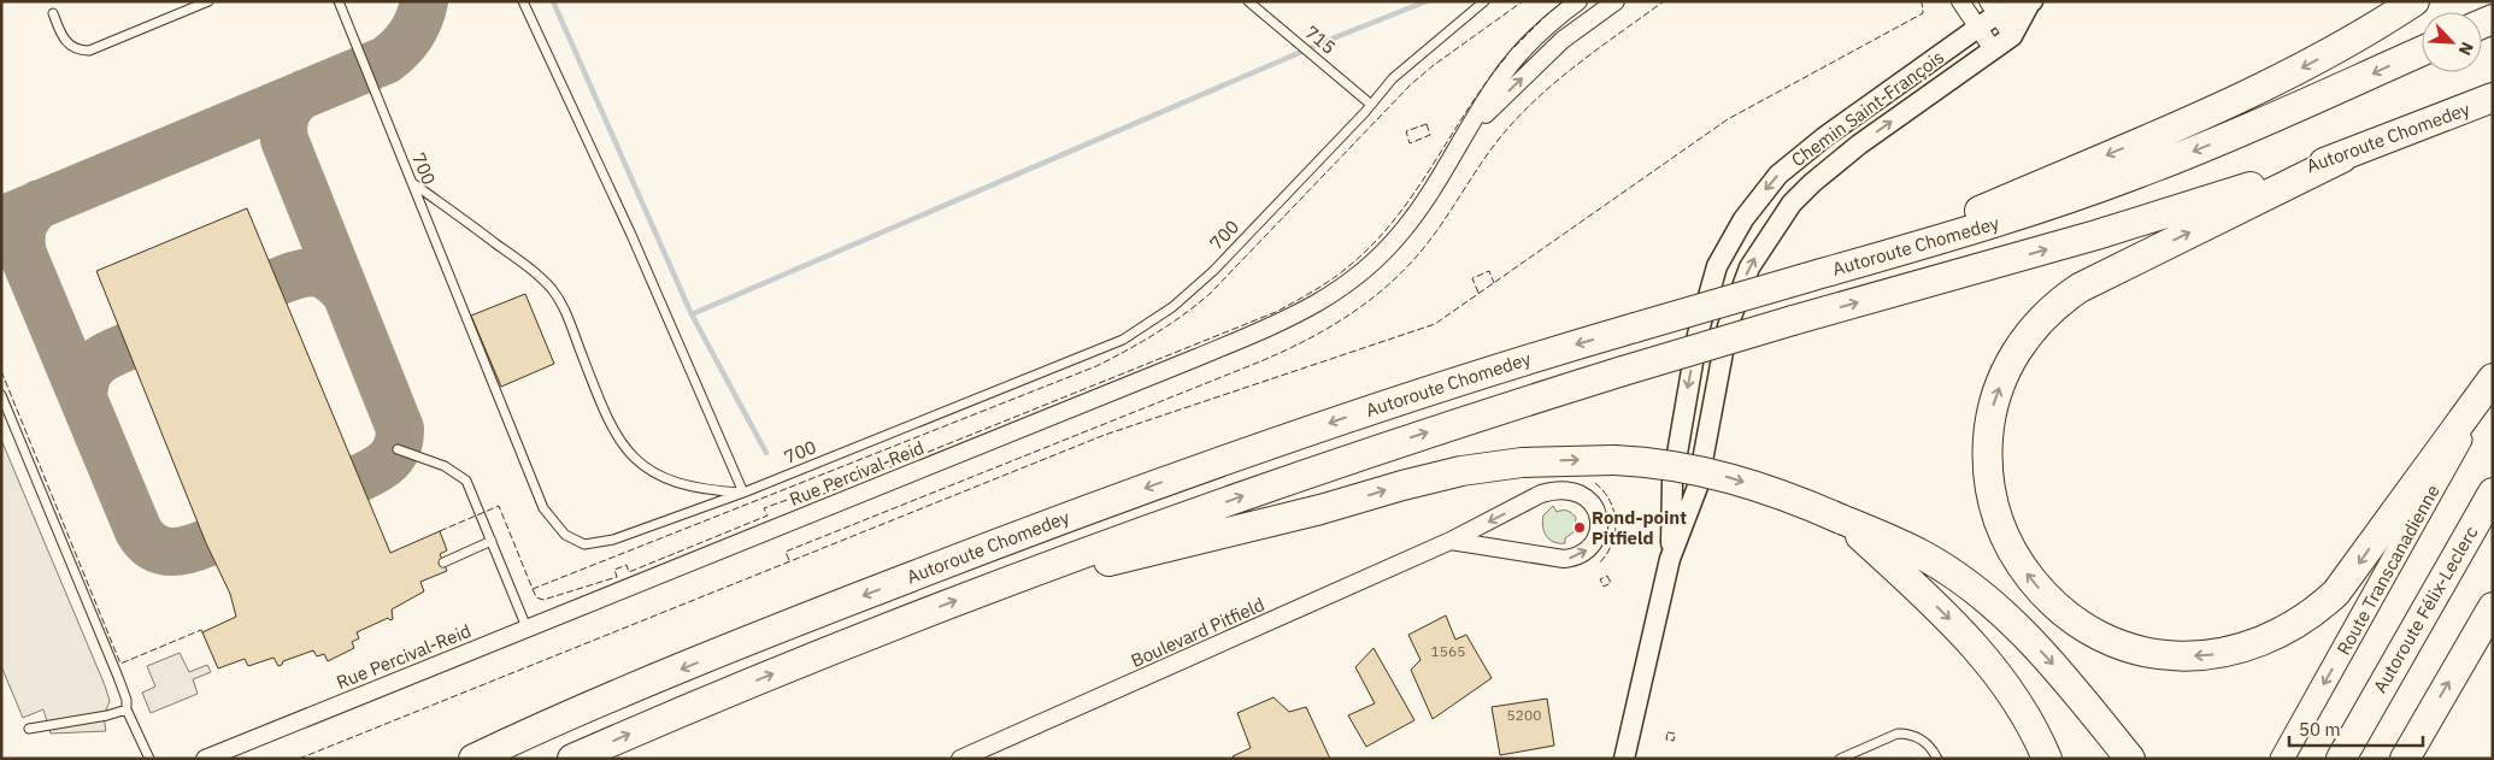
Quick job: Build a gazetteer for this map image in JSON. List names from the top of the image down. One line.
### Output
{"streets":{"highway":["Autoroute Chomedey","Autoroute Félix-Leclerc"],"main road":["Route Transcanadienne"],"street":["Chemin Saint-François","Rue Percival-Reid","Boulevard Pitfield"],"lane":["715","700"]},"crossings":[["715","700"]],"one_way":["Route Transcanadienne"],"places":["Rond-point Pitfield"],"house_numbers":["1565","5200"],"scale_bar":"50 m","north":"bottom right"}
